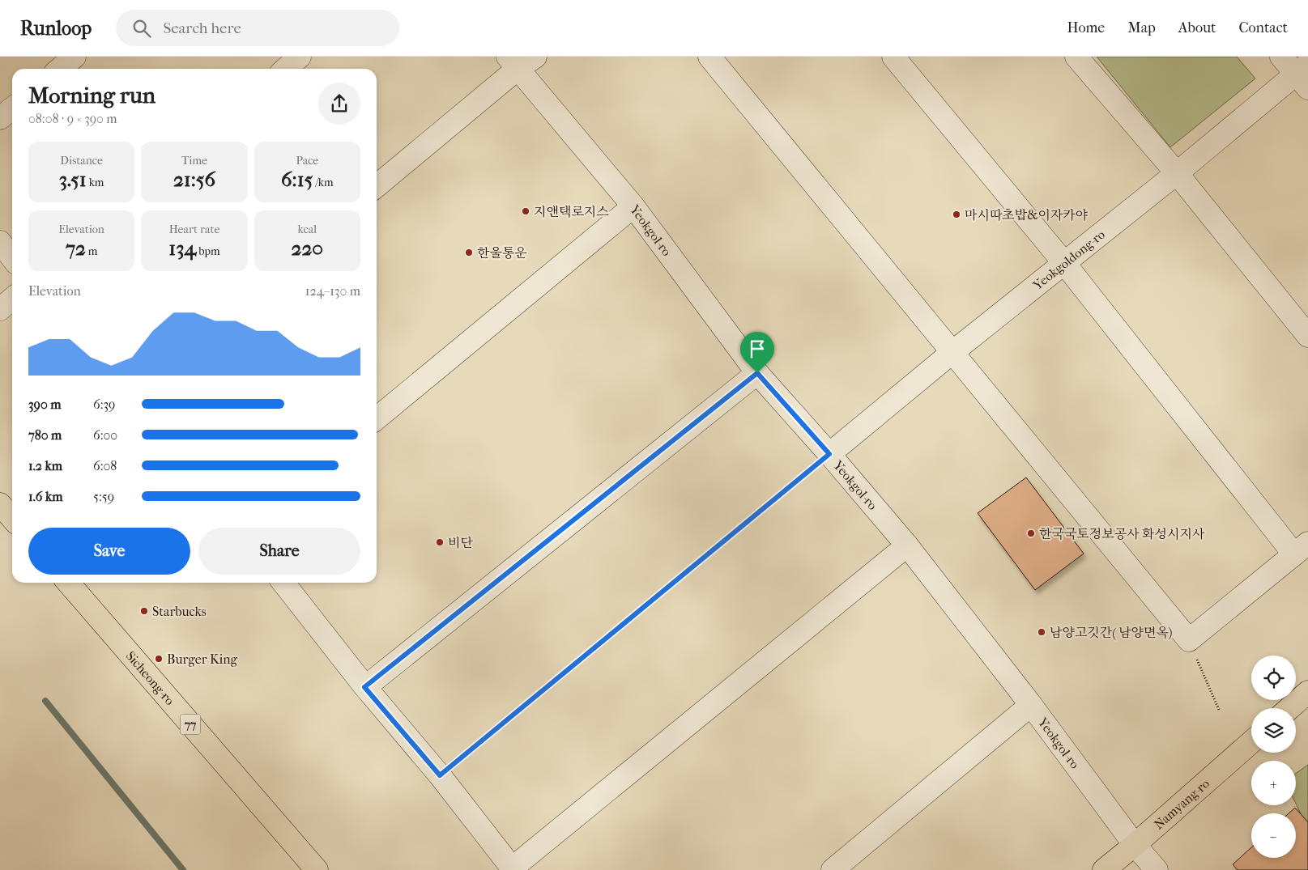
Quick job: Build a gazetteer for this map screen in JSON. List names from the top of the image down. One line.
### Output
{"streets":{"main road":["Sicheong-ro","77","Namyang-ro"],"street":["Yeokgol-ro","Yeokgoldong-ro"]},"crossings":[["Yeokgol-ro","Yeokgoldong-ro"],["Yeokgol-ro","Namyang-ro"]],"places":["지앤택로지스","마시따초밥&이자카야","한울통운","한국국토정보공사 화성시지사","비단","Starbucks","남양고깃간( 남양면옥)","Burger King"],"page":{"header":"Runloop","search":"Search here","nav":["Home","Map","About","Contact"],"heading":["Morning run","08:08 · 9 × 390 m"],"stats":[["Distance","3.51 km"],["Time","21:56"],["Pace","6:15 /km"],["Elevation","72 m"],["Heart rate","134 bpm"],["kcal","220"]],"chart":["Elevation","124–130 m"],"list":[{"name":"390 m","note":"6:39"},{"name":"780 m","note":"6:00"},{"name":"1.2 km","note":"6:08"},{"name":"1.6 km","note":"5:59"}],"buttons":["Save","Share"],"map_buttons":["+","−"]}}
